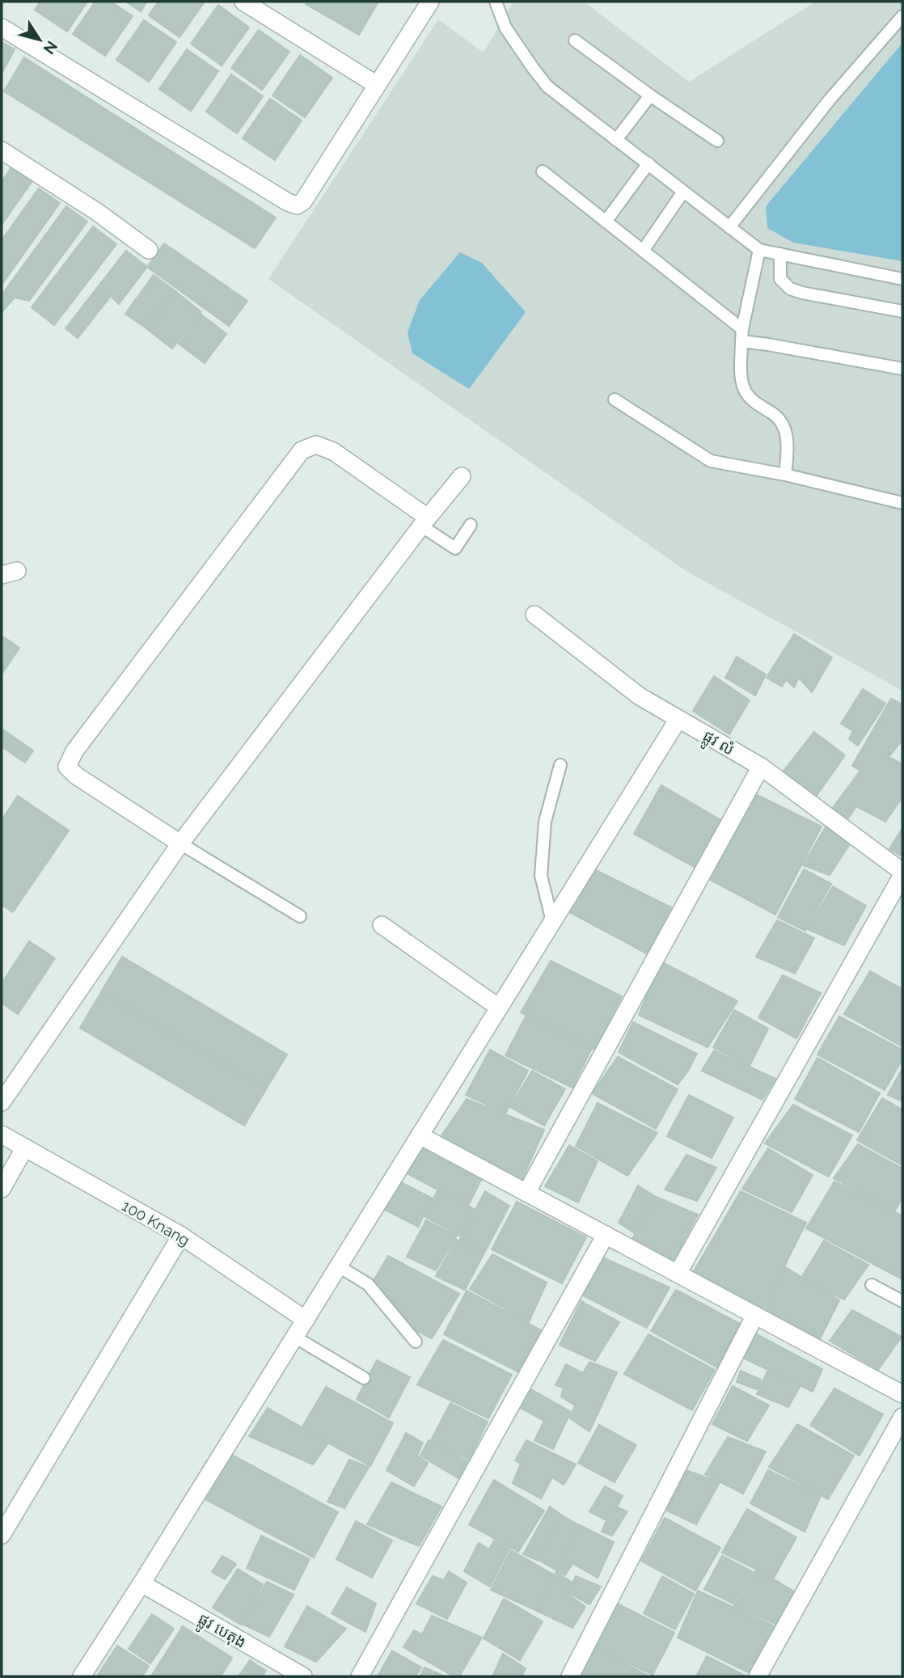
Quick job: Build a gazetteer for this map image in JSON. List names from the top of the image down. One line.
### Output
{"streets":{"street":["ផ្លូវ លំ","100 Knang","ផ្លូវ បេតុង"]},"north":"bottom right"}
